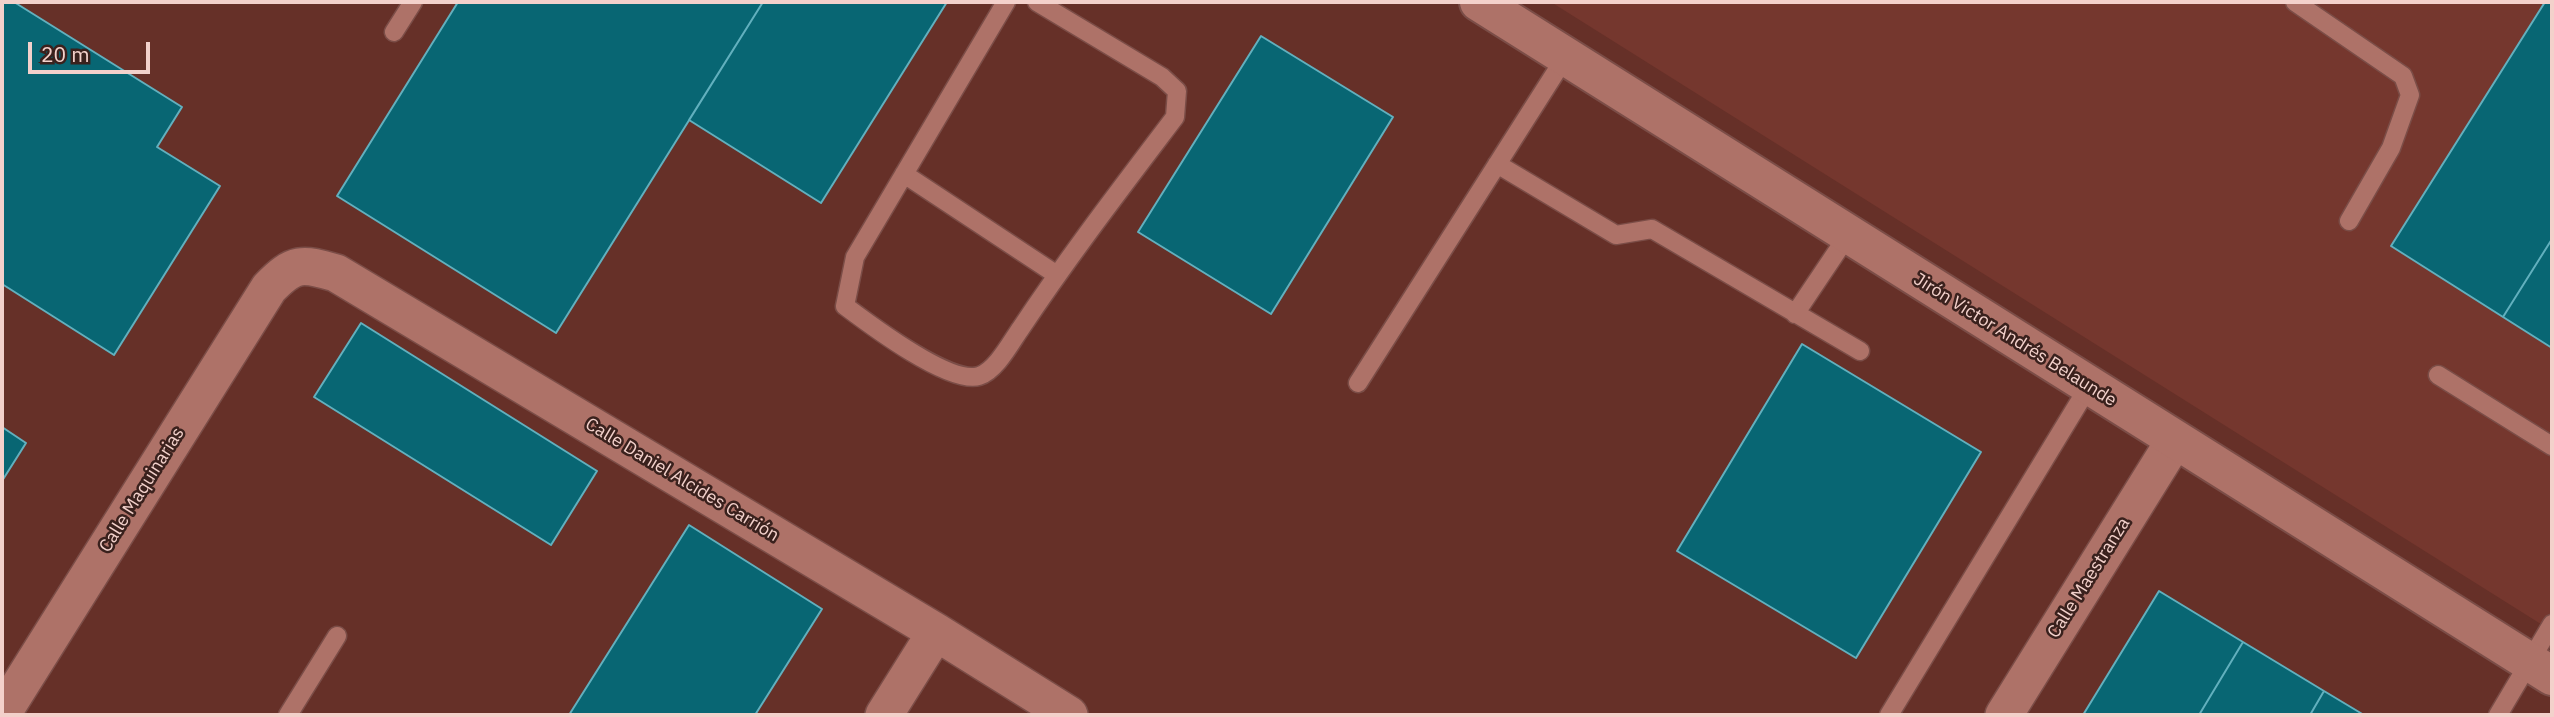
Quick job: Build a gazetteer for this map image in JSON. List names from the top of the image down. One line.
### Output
{"streets":{"street":["Jirón Victor Andrés Belaunde","Calle Daniel Alcides Carrión","Calle Maquinarias","Calle Maestranza"]},"crossings":[["Jirón Victor Andrés Belaunde","Calle Maestranza"],["Calle Daniel Alcides Carrión","Calle Maquinarias"]],"scale_bar":"20 m"}
